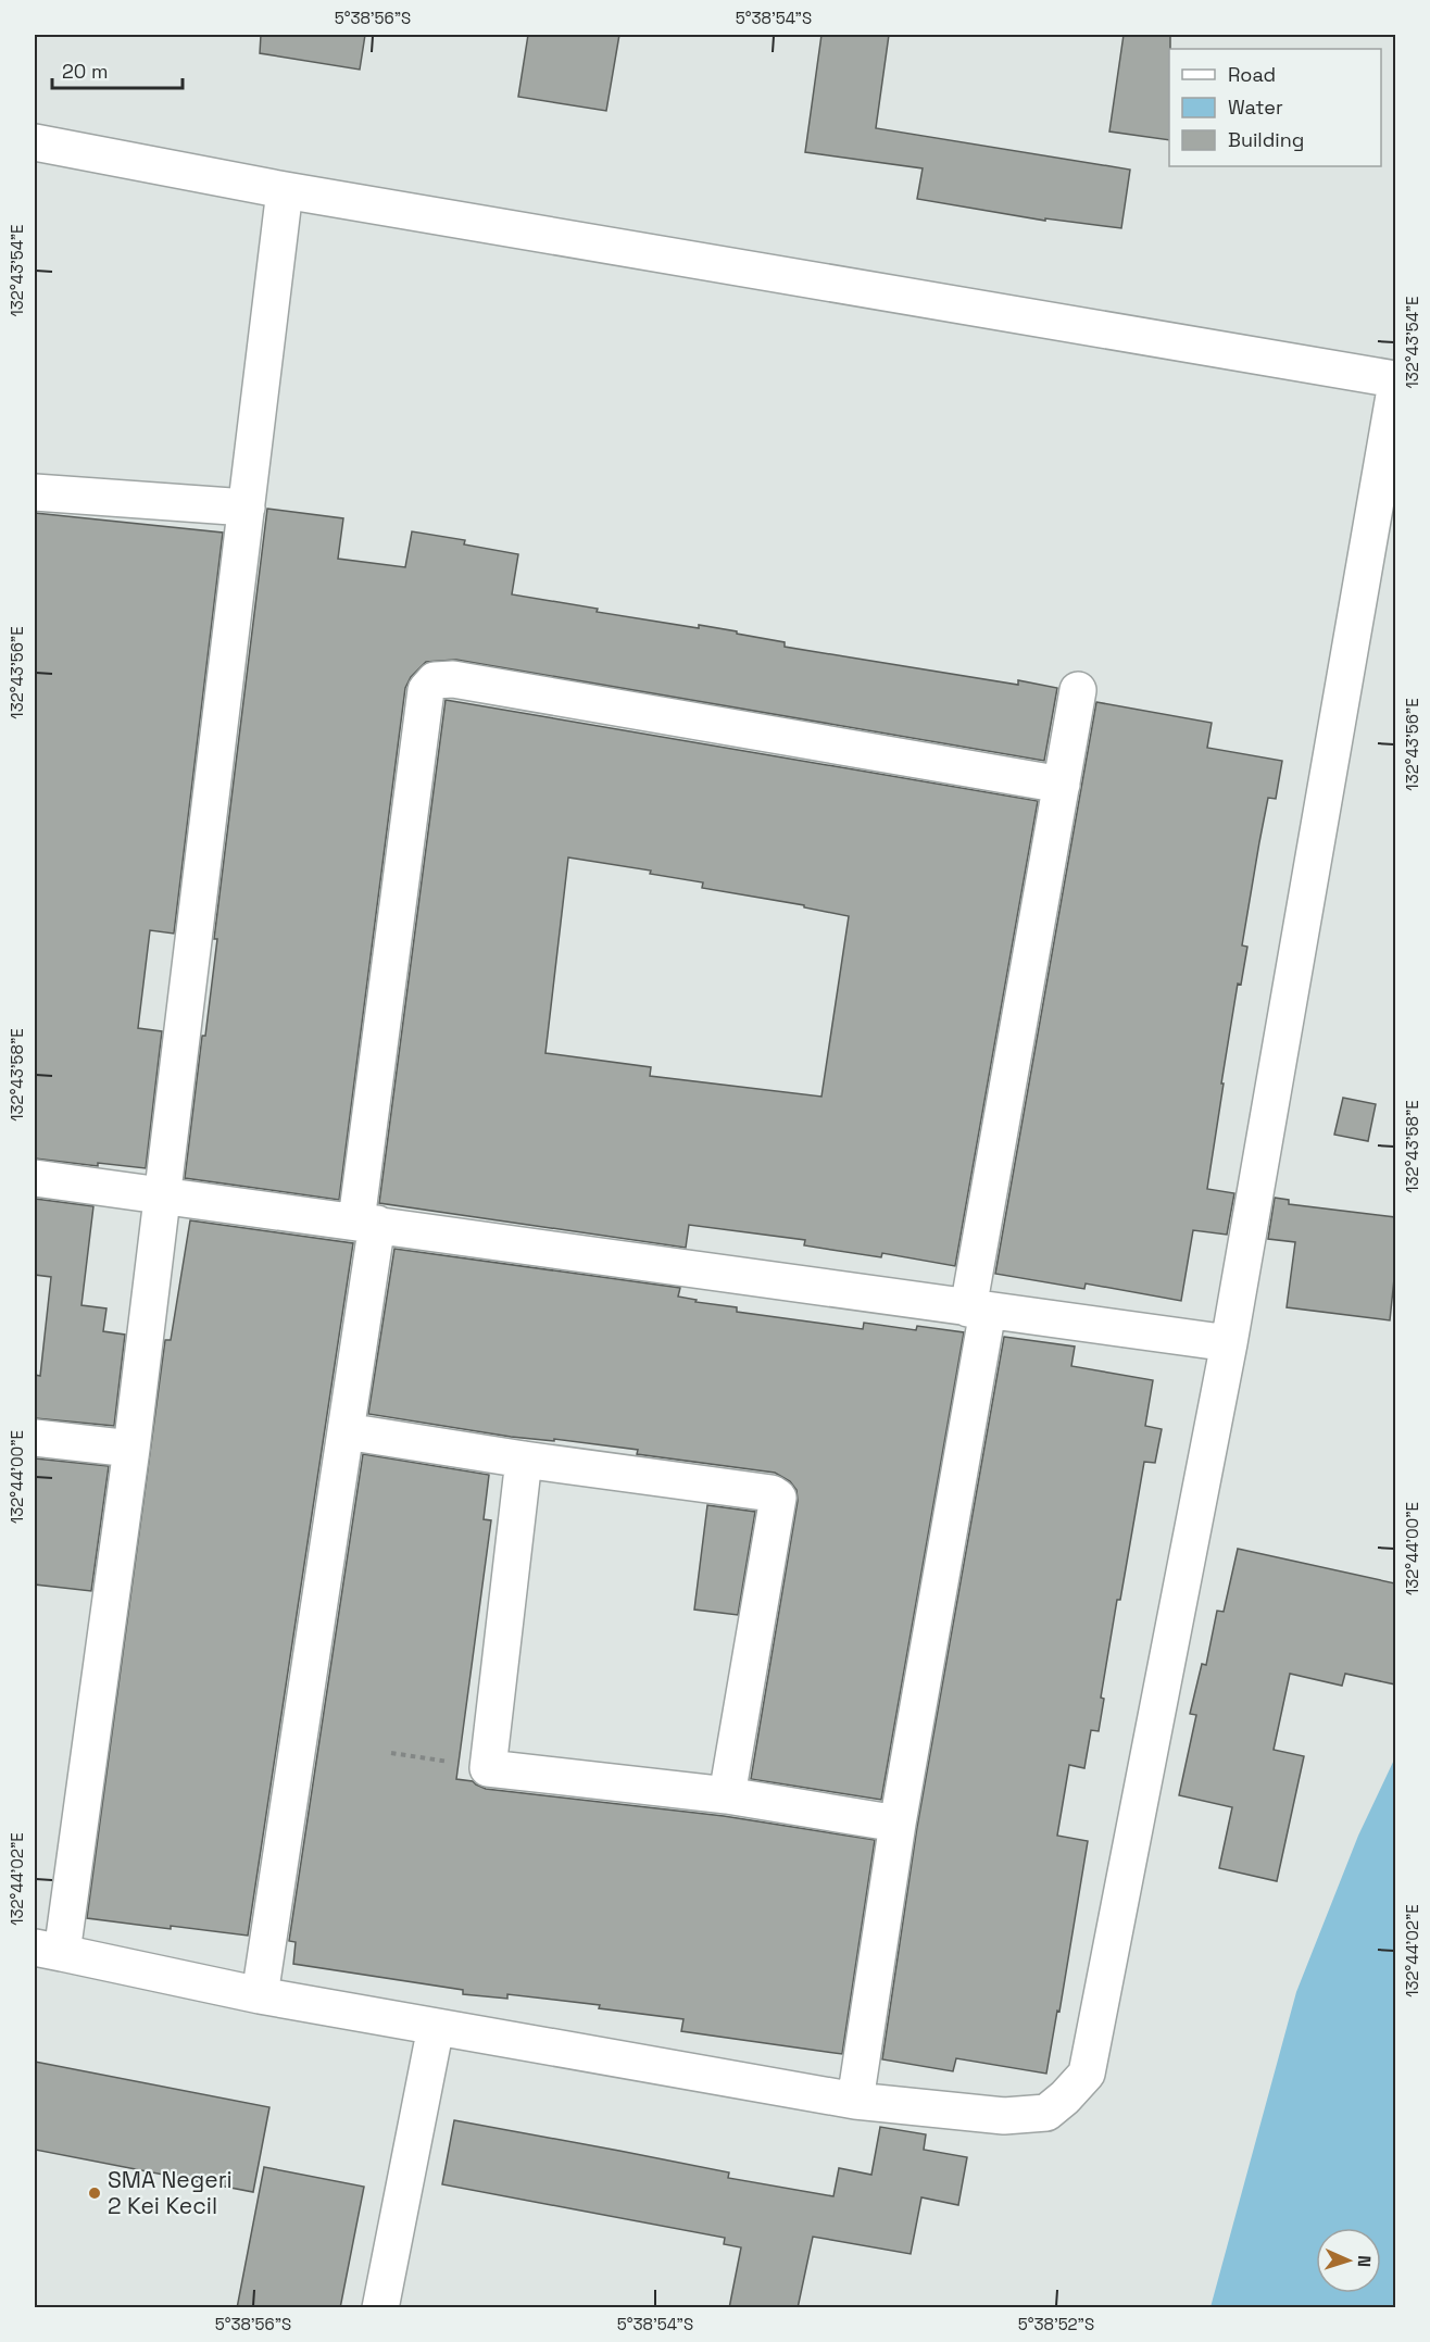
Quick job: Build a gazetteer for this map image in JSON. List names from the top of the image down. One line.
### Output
{"places":["SMA Negeri 2 Kei Kecil"],"legend":["Road","Water","Building"],"scale_bar":"20 m","north":"right","coordinates":["5°38'56\"S","5°38'54\"S","132°43'54\"E","132°43'56\"E","132°43'58\"E","132°44'00\"E","132°44'02\"E","5°38'52\"S"]}
